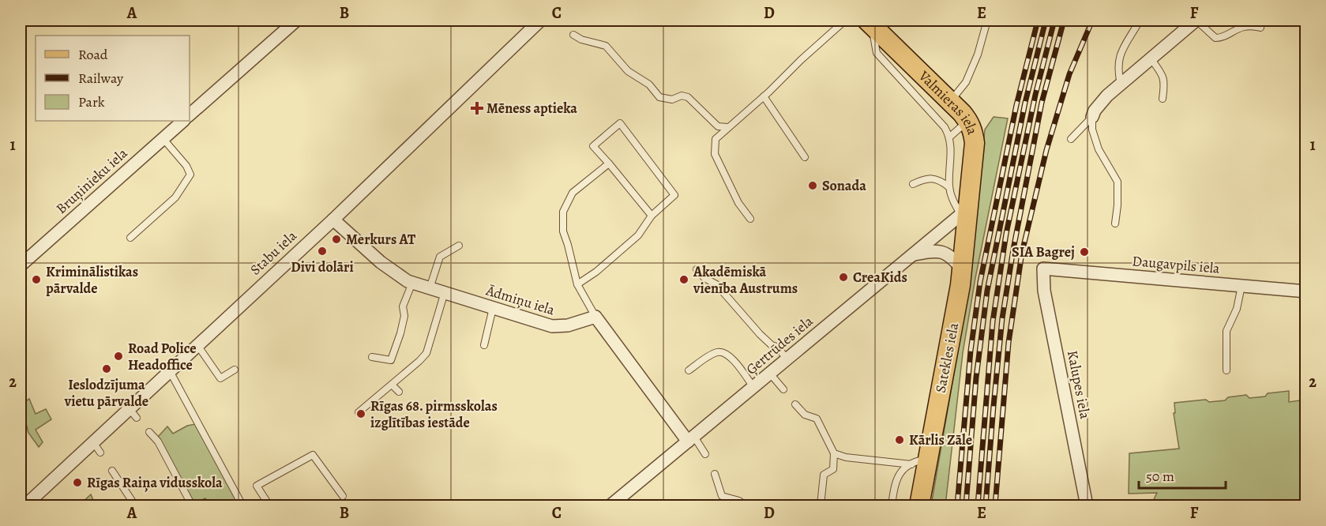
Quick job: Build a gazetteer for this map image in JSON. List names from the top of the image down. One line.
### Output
{"streets":{"main road":["Valmieras iela","Satekles iela"],"street":["Bruņinieku iela","Stabu iela","Daugavpils iela","Ādmiņu iela","Ģertrūdes iela","Kalupes iela"]},"crossings":[["Valmieras iela","Ģertrūdes iela"],["Valmieras iela","Satekles iela"],["Stabu iela","Ādmiņu iela"],["Daugavpils iela","Kalupes iela"],["Ģertrūdes iela","Satekles iela"]],"places":{"health":["Mēness aptieka"],"other":["Sonada","Merkurs AT","Divi dolāri","SIA Bagrej","CreaKids","Kriminālistikas pārvalde","Akadēmiskā vienība Austrums","Road Police Headoffice","Ieslodzījuma vietu pārvalde","Rīgas 68. pirmsskolas izglītības iestāde","Kārlis Zāle","Rīgas Raiņa vidusskola"]},"legend":["Road","Railway","Park"],"scale_bar":"50 m","grid":{"columns":["A","B","C","D","E","F"],"rows":["1","2"]}}
